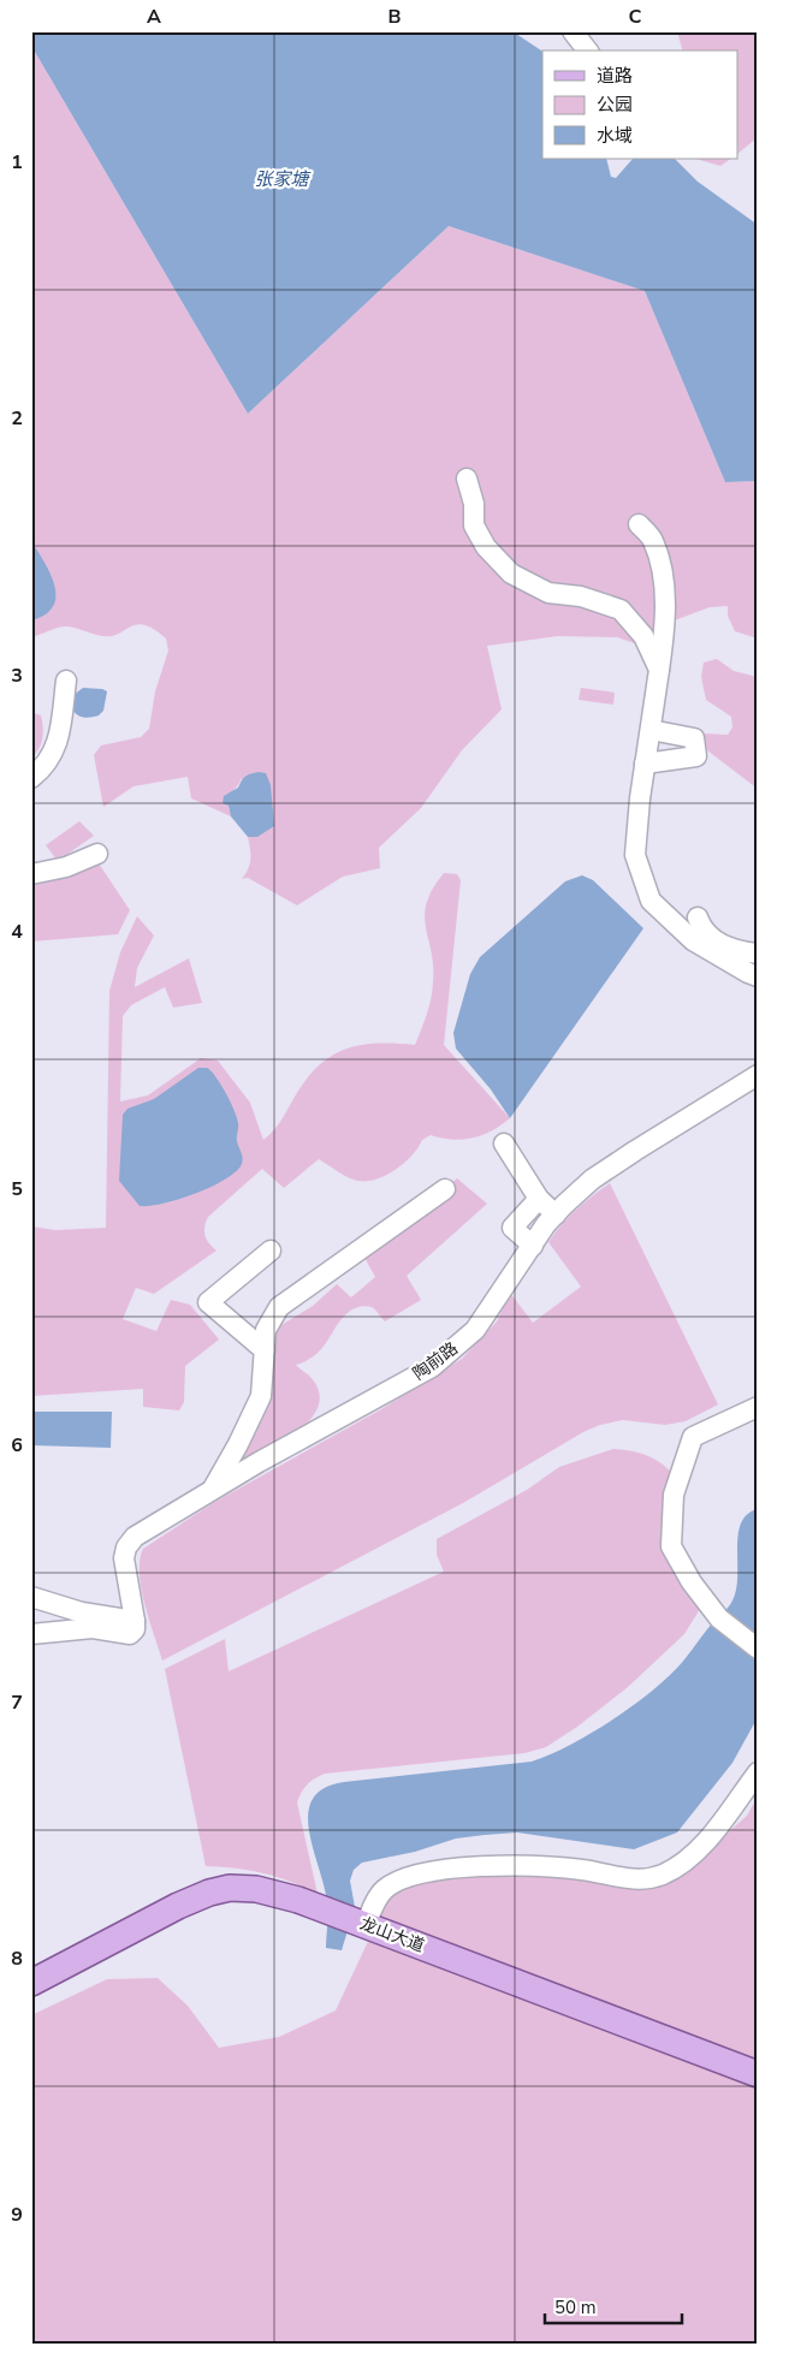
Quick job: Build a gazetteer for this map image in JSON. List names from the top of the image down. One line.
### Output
{"streets":{"main road":["龙山大道"],"street":["陶前路"]},"water":["张家塘"],"legend":["道路","公园","水域"],"scale_bar":"50 m","grid":{"columns":["A","B","C"],"rows":["1","2","3","4","5","6","7","8","9"]}}
